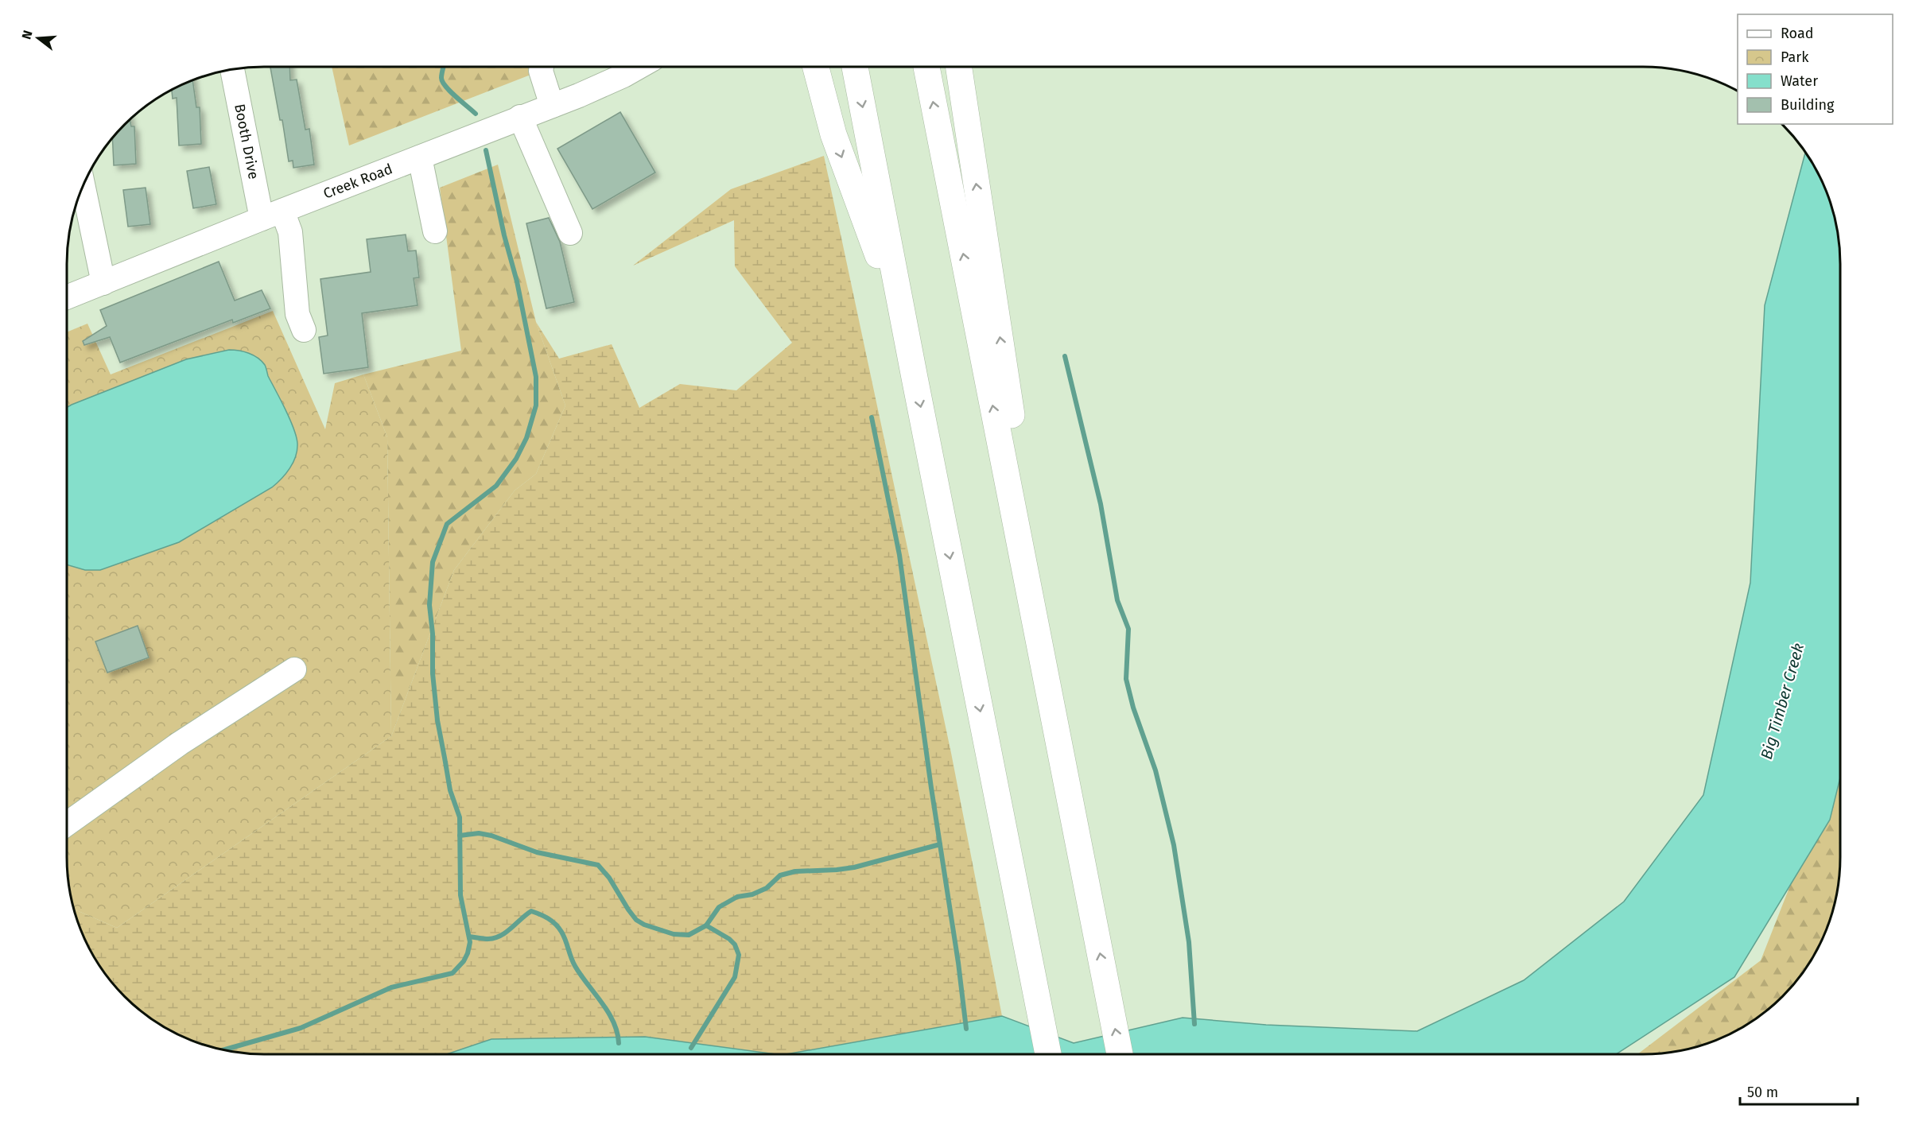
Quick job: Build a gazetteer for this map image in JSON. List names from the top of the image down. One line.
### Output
{"streets":{"street":["Booth Drive","Creek Road"]},"crossings":[["Booth Drive","Creek Road"]],"water":["Big Timber Creek"],"legend":["Road","Park","Water","Building"],"scale_bar":"50 m","north":"left"}
